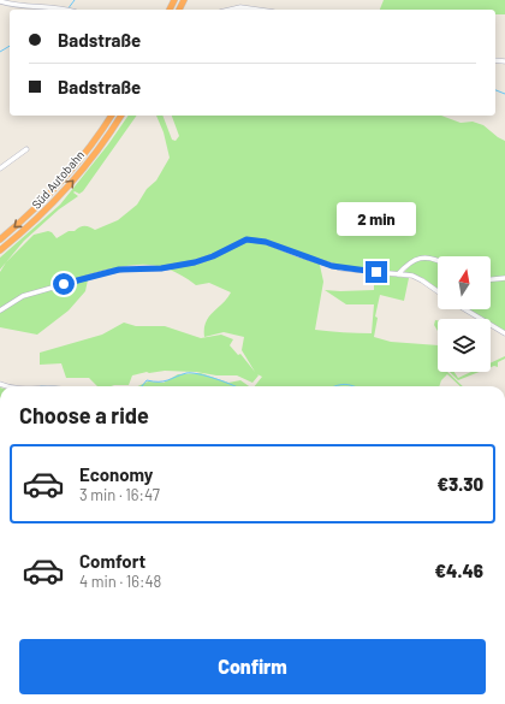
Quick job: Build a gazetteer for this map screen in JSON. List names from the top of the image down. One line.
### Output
{"streets":{"highway":["Süd Autobahn"]},"north":"top","page":{"banner":["Badstraße","Badstraße"],"bubble":"2 min","heading":"Choose a ride","list":[{"name":"Economy","note":"3 min · 16:47","value":"€3.30"},{"name":"Comfort","note":"4 min · 16:48","value":"€4.46"}],"buttons":"Confirm"}}
